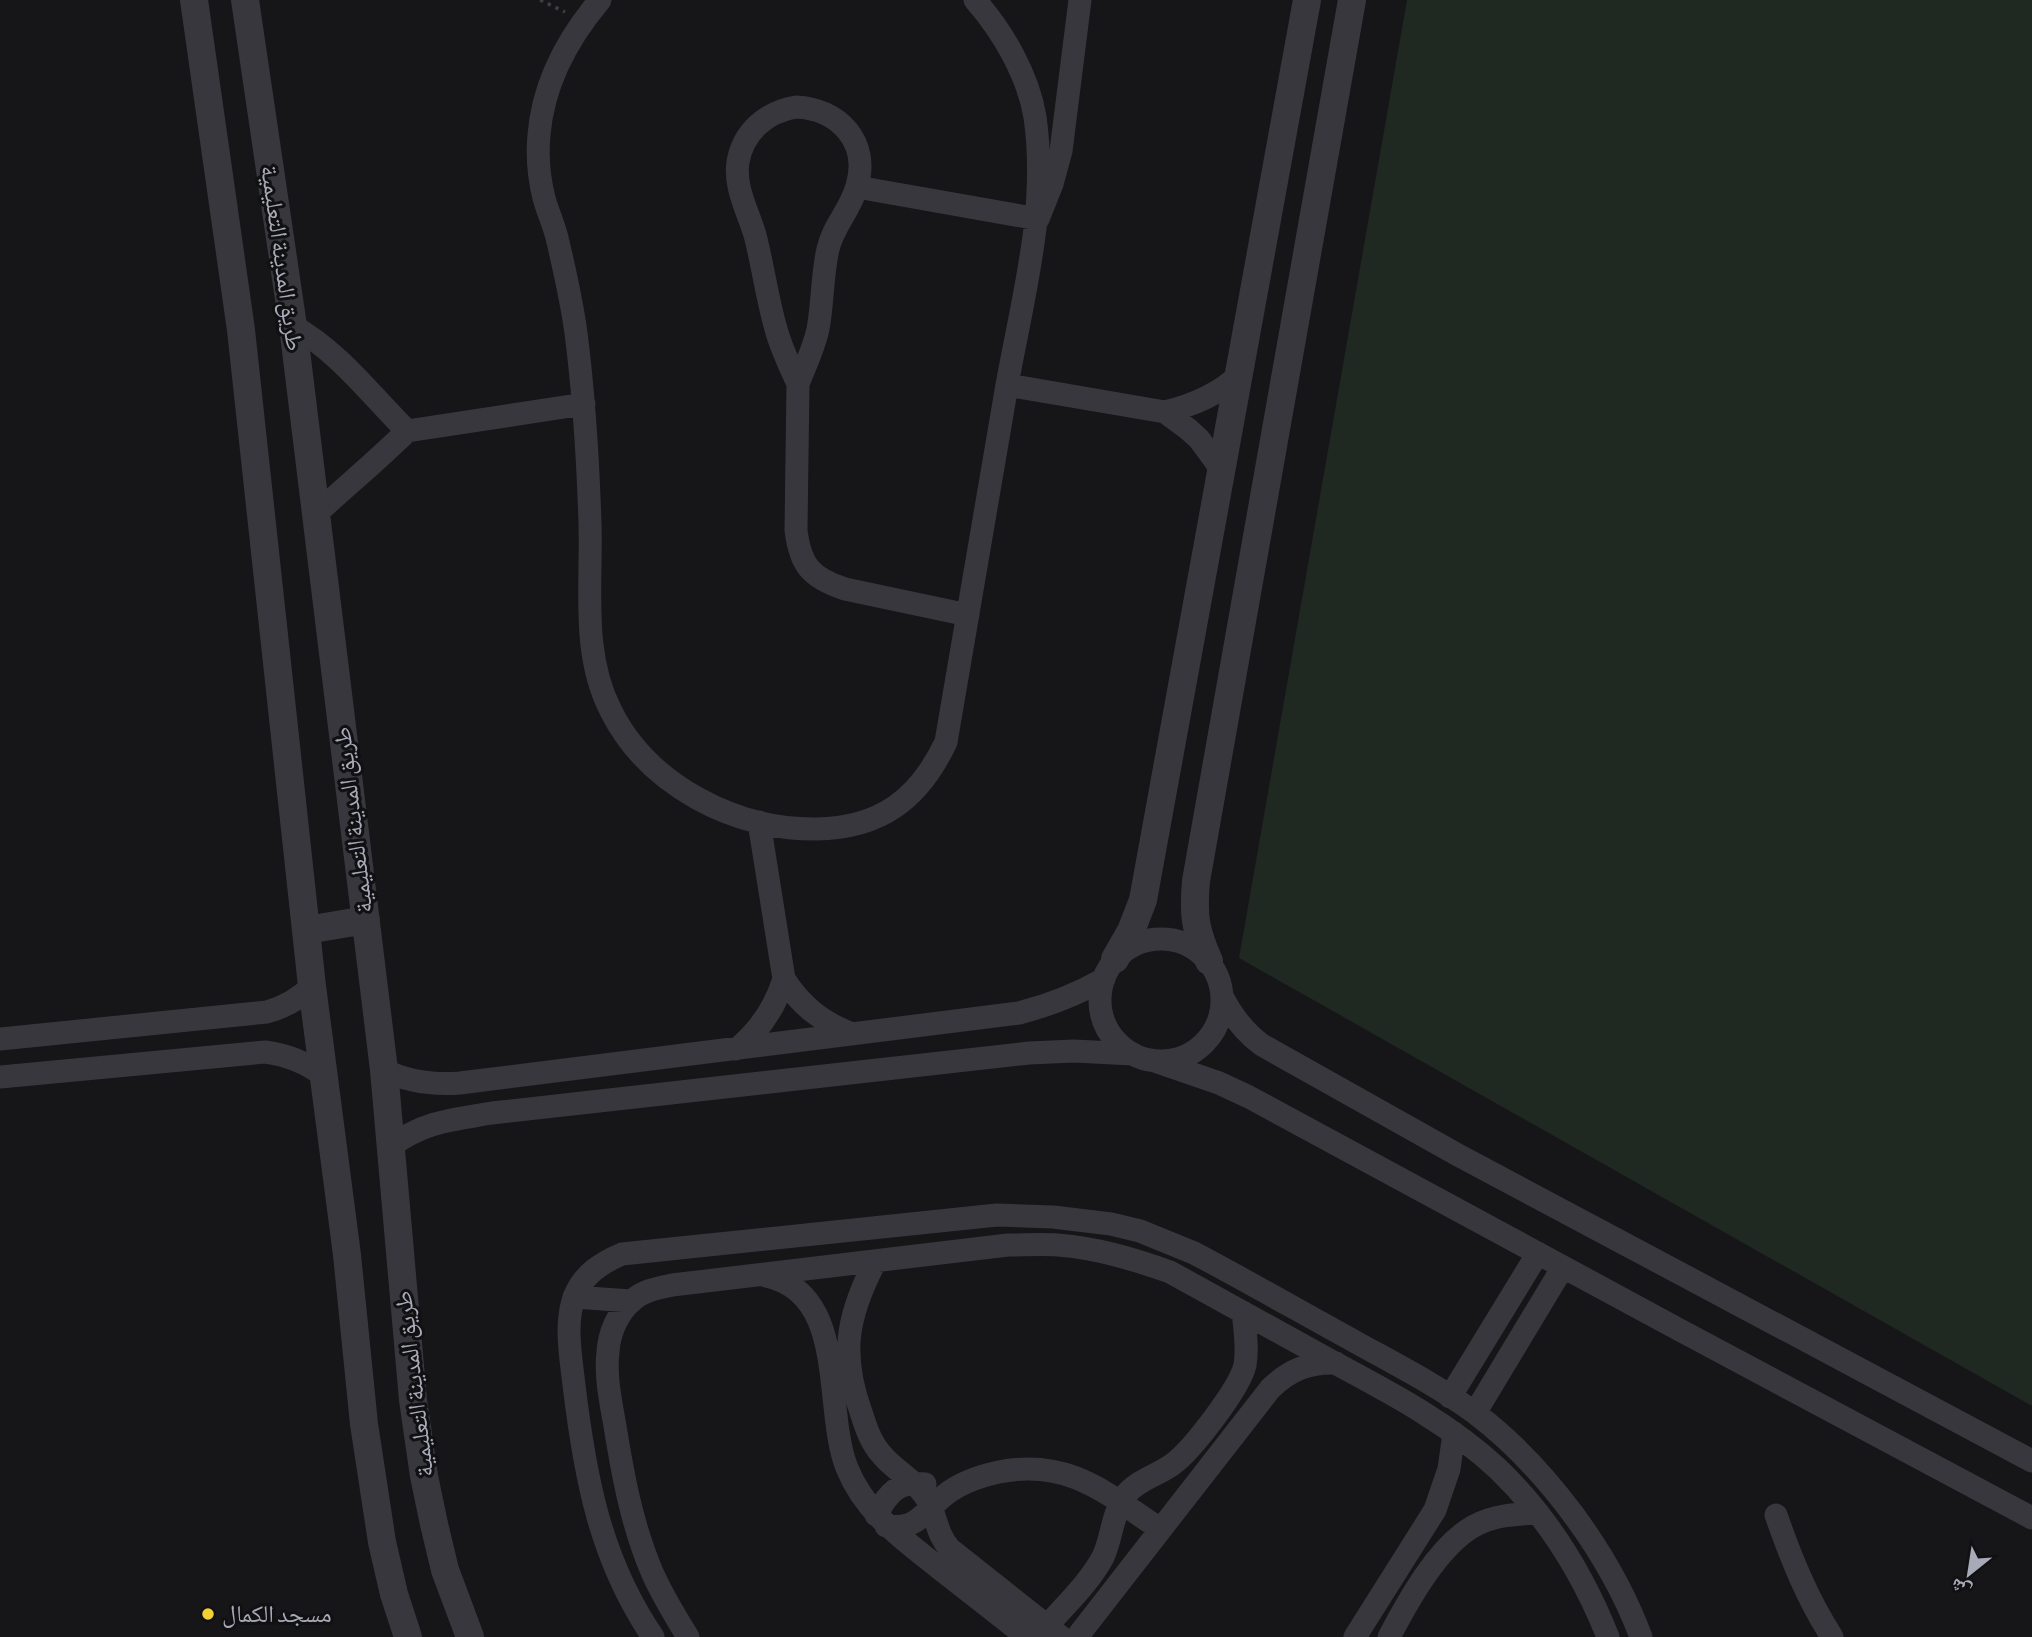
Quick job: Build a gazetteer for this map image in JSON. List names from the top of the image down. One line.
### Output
{"streets":{"street":["طريق المدينة التعليمية"]},"places":["مسجد الكمال"],"north":"bottom left"}
